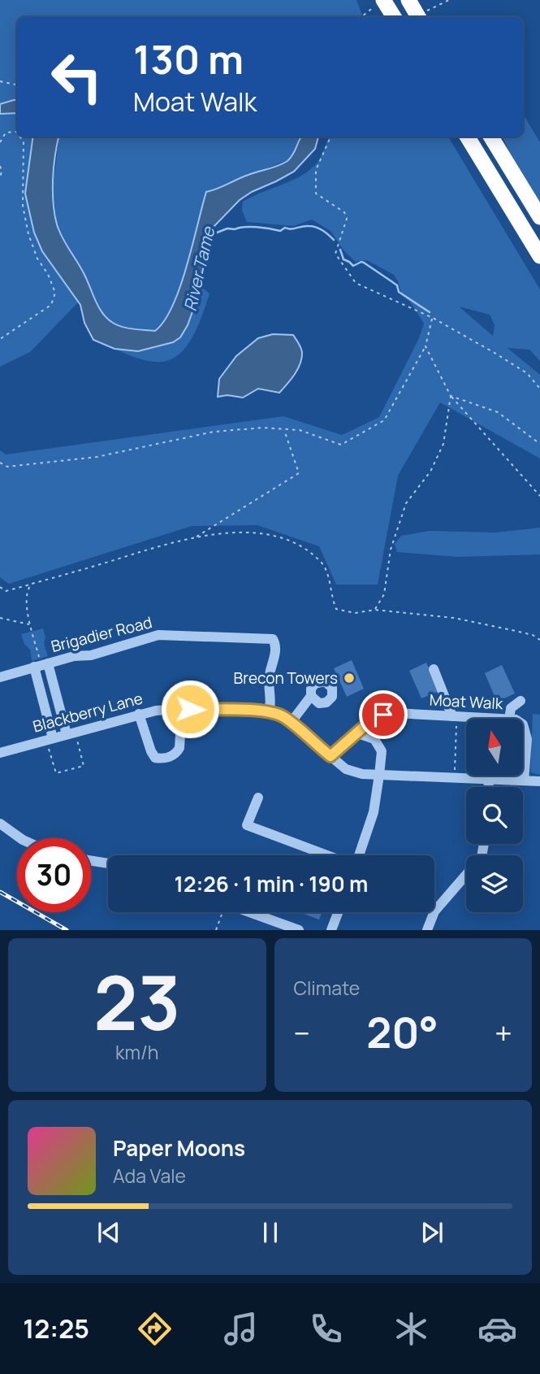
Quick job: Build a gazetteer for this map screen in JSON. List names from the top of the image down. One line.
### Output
{"streets":{"street":["Brigadier Road","Moat Walk","Blackberry Lane"]},"crossings":[["Brigadier Road","Blackberry Lane"],["Moat Walk","Blackberry Lane"]],"water":["River Tame"],"places":["Brecon Towers"],"north":"top","page":{"turn":["130 m","Moat Walk"],"limit":"30","trip":"12:26 · 1 min · 190 m","tile":[["23","km/h"],"Climate"],"heat":["−","20°","+"],"song":["Paper Moons","Ada Vale"],"tabs":"12:25"}}
